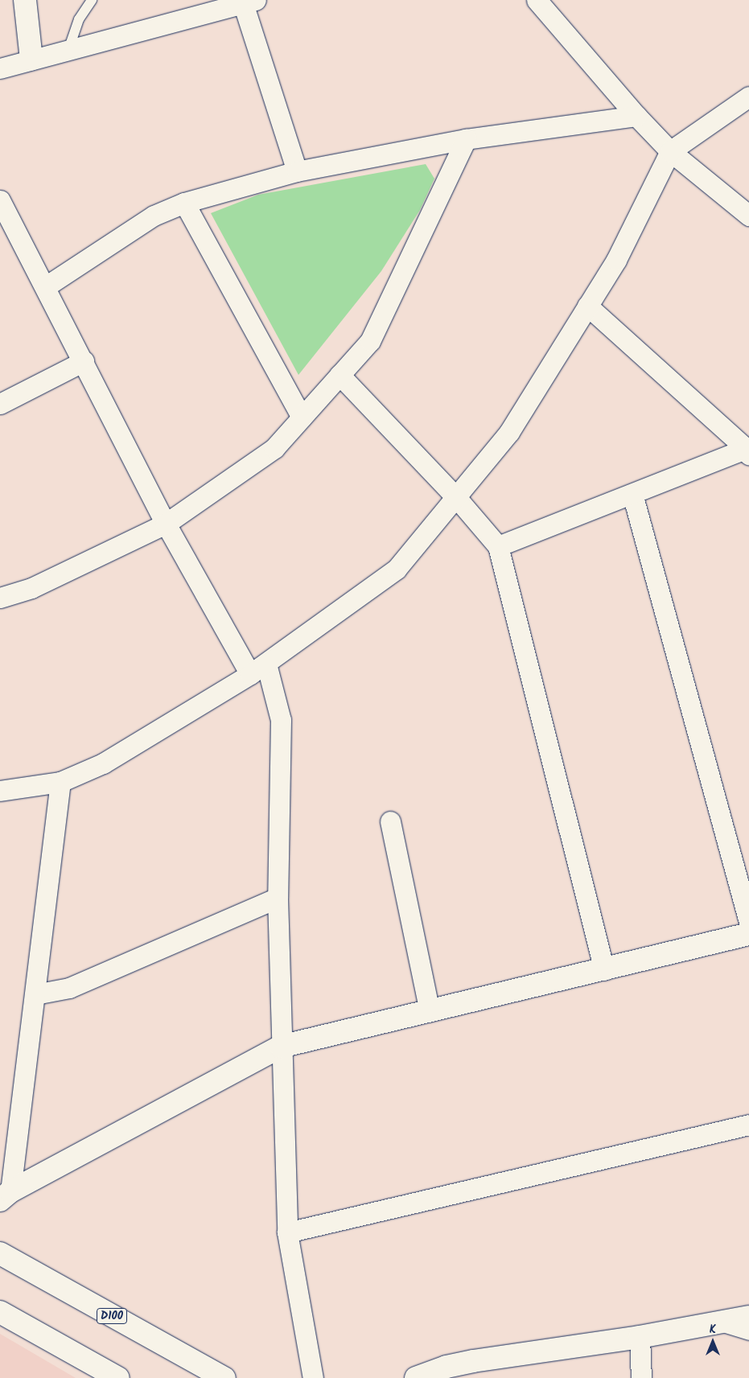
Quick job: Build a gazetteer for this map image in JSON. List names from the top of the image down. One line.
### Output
{"streets":{"main road":["D100"]},"north":"top"}
